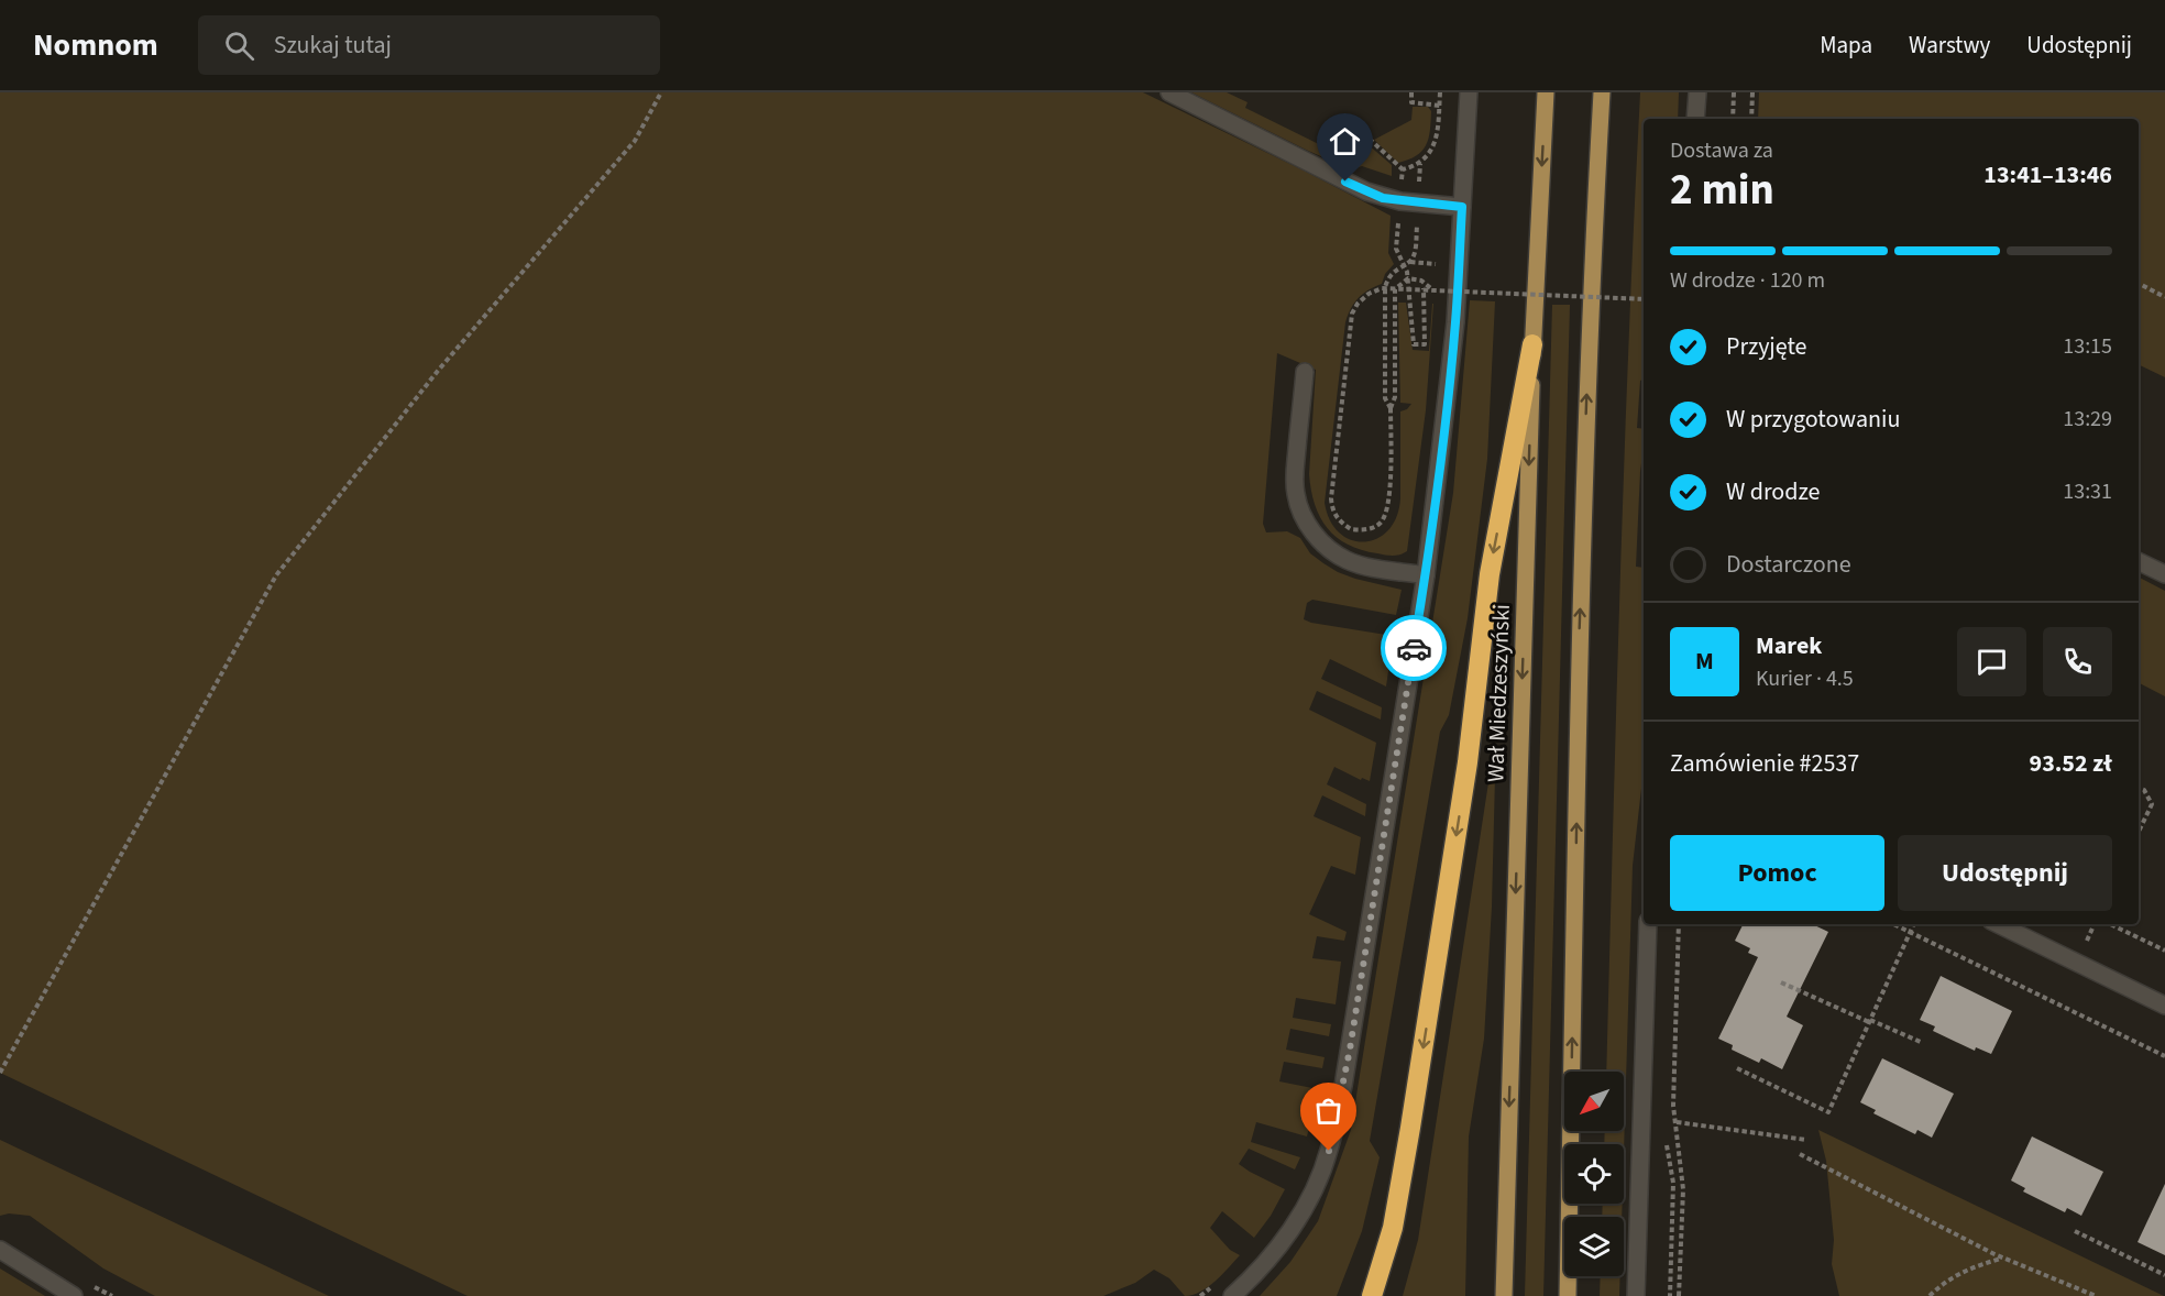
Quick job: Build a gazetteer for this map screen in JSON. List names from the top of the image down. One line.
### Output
{"streets":{"main road":["Wał Miedzeszyński"]},"north":"bottom left","page":{"header":"Nomnom","search":"Szukaj tutaj","nav":["Mapa","Warstwy","Udostępnij"],"heading":["2 min","Dostawa za","13:41–13:46"],"panel":["Marek","Kurier · 4.5","Zamówienie #2537","93.52 zł"],"bar":"W drodze · 120 m","list":[["Przyjęte","13:15"],["W przygotowaniu","13:29"],["W drodze","13:31"],"Dostarczone"],"round":"M","buttons":["Pomoc","Udostępnij"]}}
